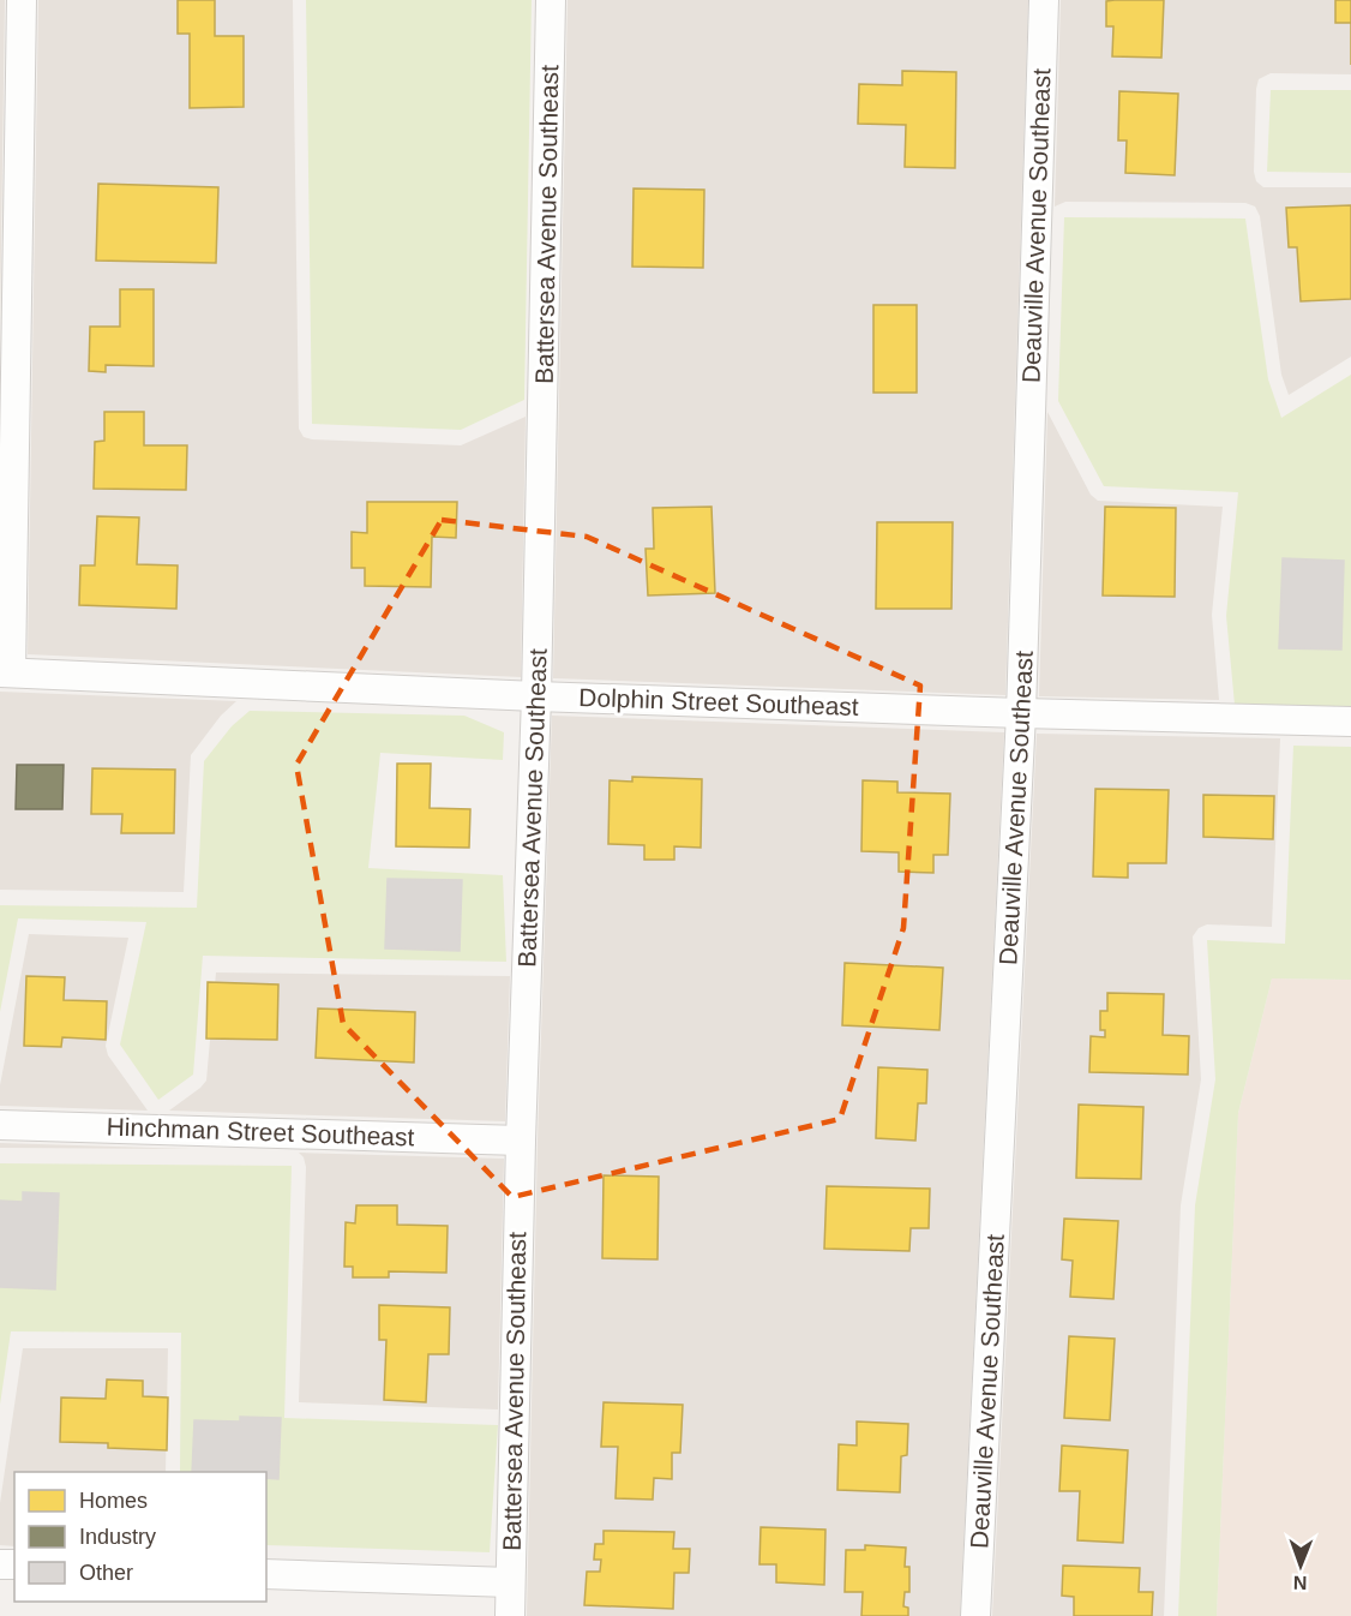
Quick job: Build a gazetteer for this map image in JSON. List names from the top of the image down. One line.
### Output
{"streets":{"street":["Battersea Avenue Southeast","Deauville Avenue Southeast","Dolphin Street Southeast","Hinchman Street Southeast"]},"crossings":[["Battersea Avenue Southeast","Dolphin Street Southeast"],["Battersea Avenue Southeast","Hinchman Street Southeast"],["Deauville Avenue Southeast","Dolphin Street Southeast"]],"legend":["Homes","Industry","Other"],"north":"bottom"}
